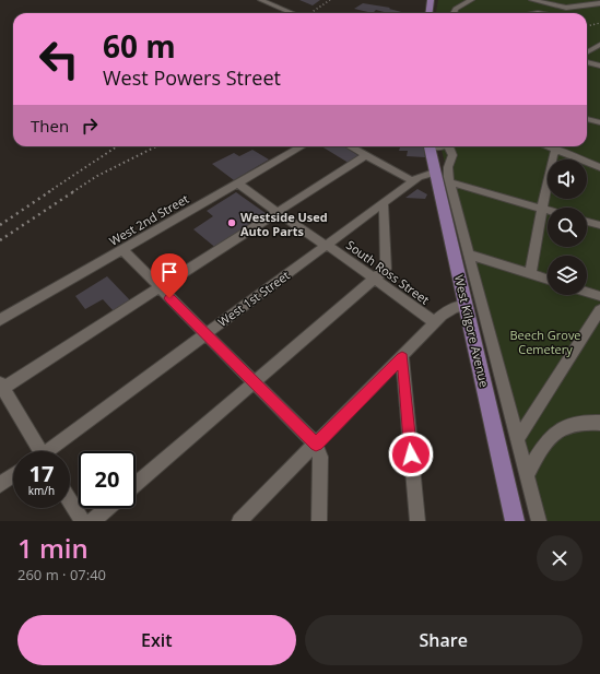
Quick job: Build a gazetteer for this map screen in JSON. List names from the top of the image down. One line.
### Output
{"streets":{"main road":["West Kilgore Avenue"],"street":["West 2nd Street","South Ross Street","West 1st Street"]},"crossings":[["West 2nd Street","South Ross Street"],["South Ross Street","West 1st Street"],["West 1st Street","West Kilgore Avenue"]],"parks":["Beech Grove Cemetery"],"places":["Westside Used Auto Parts"],"page":{"turn":["60 m","West Powers Street"],"then":"Then","speed":"17 km/h","limit":"20","heading":["1 min","260 m · 07:40"],"buttons":["Exit","Share"]}}
